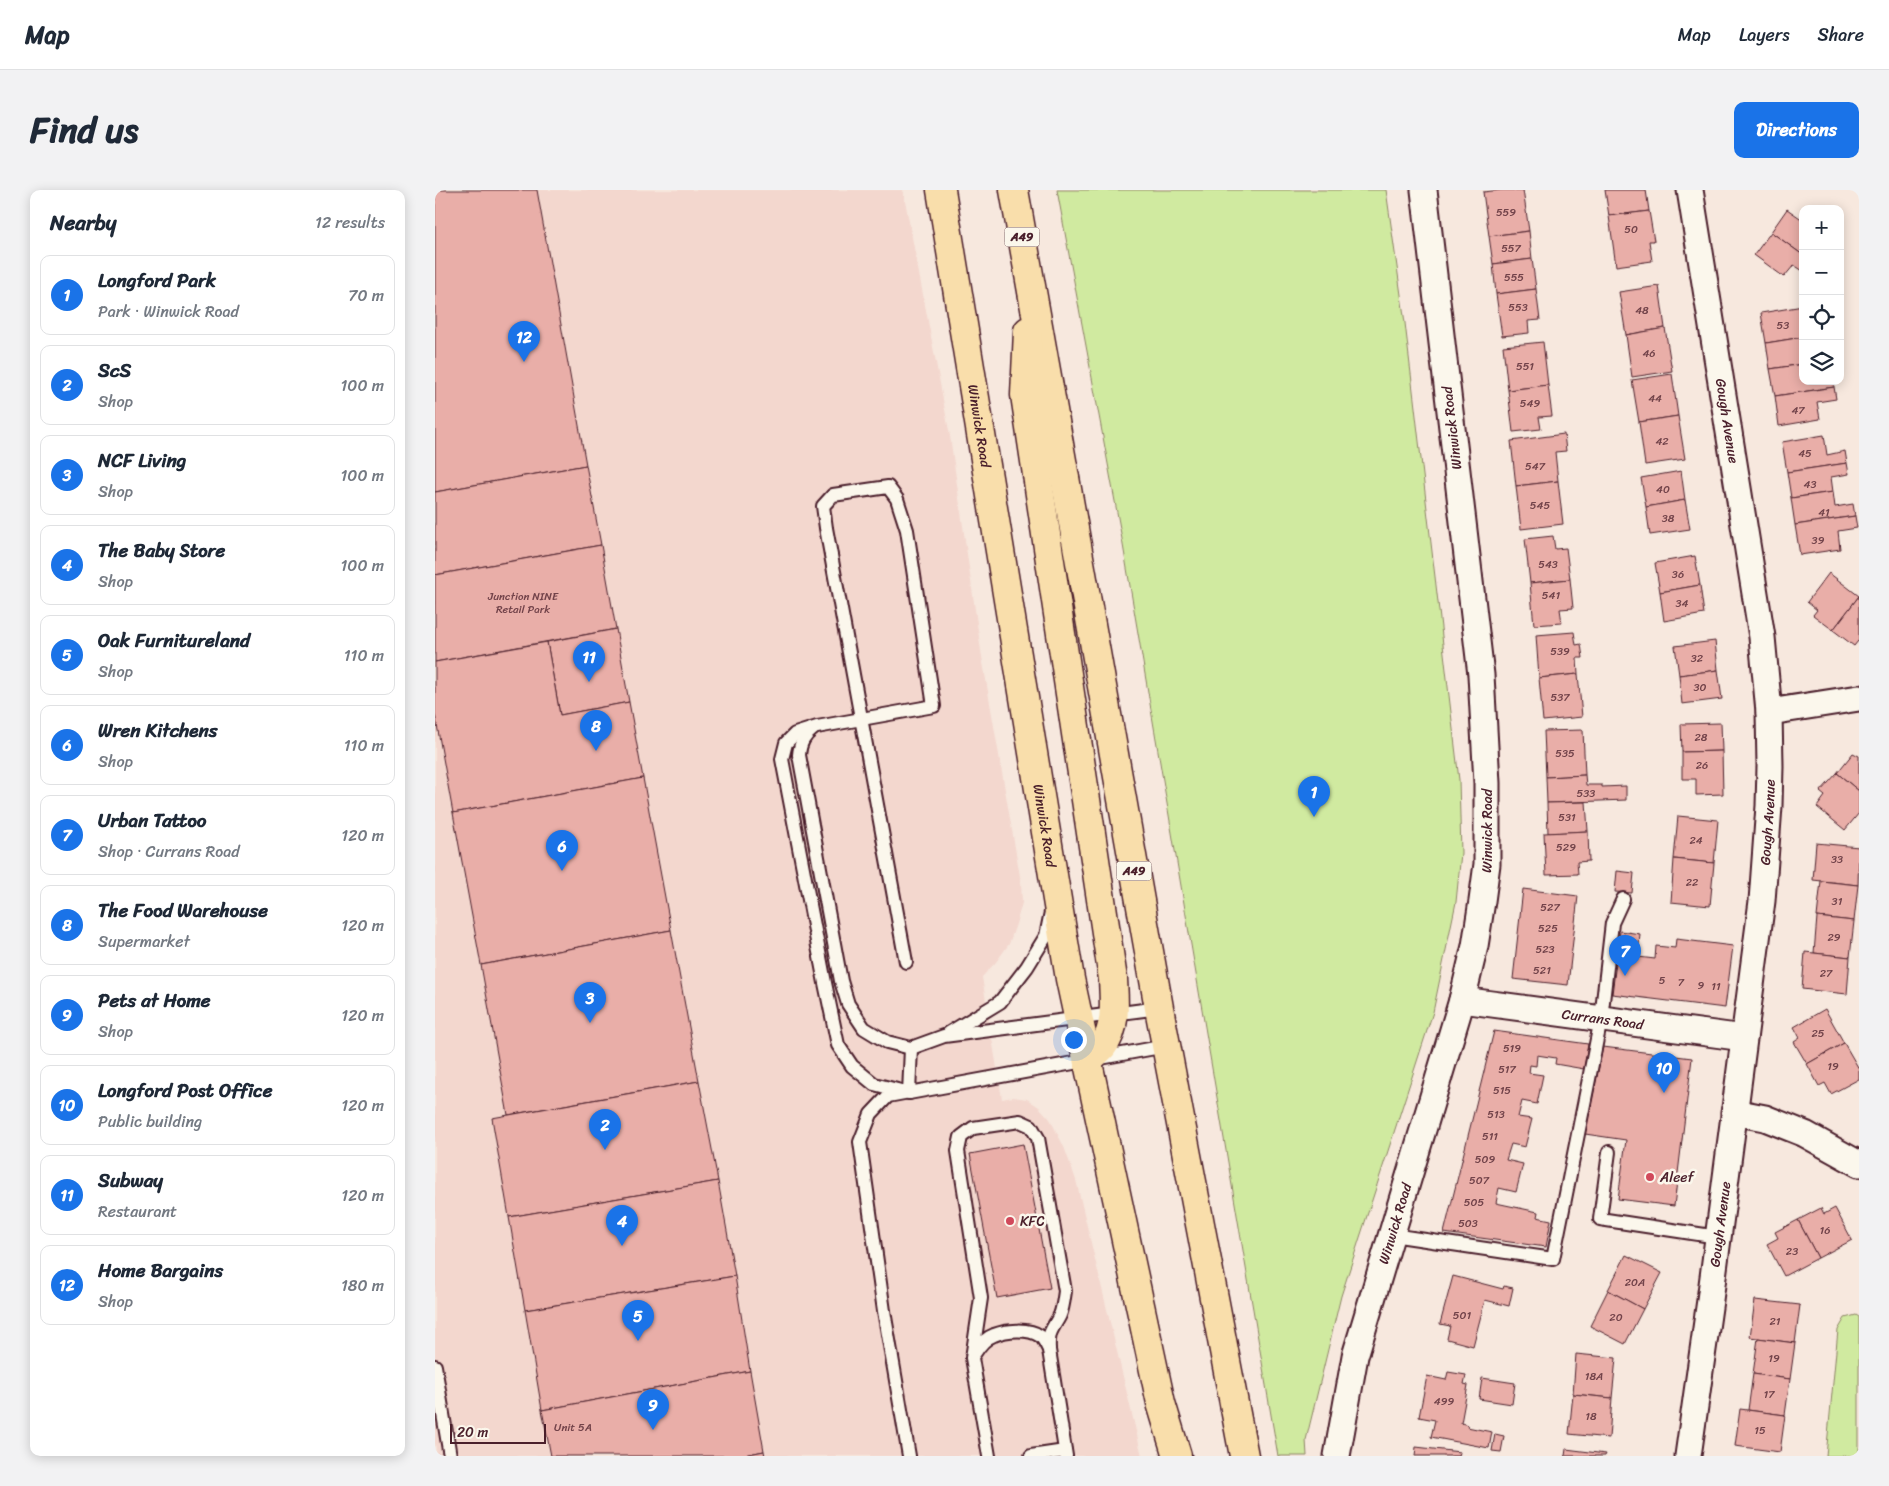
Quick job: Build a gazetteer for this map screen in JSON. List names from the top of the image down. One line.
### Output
{"streets":{"highway":["A49","Winwick Road"],"street":["Gough Avenue","Currans Road"]},"crossings":[["Gough Avenue","Currans Road"],["Winwick Road","Currans Road"]],"places":["Aleef","KFC"],"house_numbers":["559","50","557","555","553","48","53","46","551","44","549","47","42","45","547","43","40","545","41","38","39","543","36","541","Junction NINE Retail Park","34","539","32","30","537","28","535","26","533","531","24","529","33","22","31","527","525","29","523","521","27","5","7","9","11","25","519","19","517","515","513","511","509","507","505","503","16","23","20A","501","20","21","19","18A","17","499","18","Unit 5A","15"],"scale_bar":"20 m","page":{"header":"Map","nav":["Map","Layers","Share"],"title":"Find us","buttons":"Directions","heading":["Nearby","12 results"],"map_buttons":["+","−"],"list":[{"mark":"1","name":"Longford Park","note":"Park · Winwick Road","value":"70 m"},{"mark":"2","name":"ScS","note":"Shop","value":"100 m"},{"mark":"3","name":"NCF Living","note":"Shop","value":"100 m"},{"mark":"4","name":"The Baby Store","note":"Shop","value":"100 m"},{"mark":"5","name":"Oak Furnitureland","note":"Shop","value":"110 m"},{"mark":"6","name":"Wren Kitchens","note":"Shop","value":"110 m"},{"mark":"7","name":"Urban Tattoo","note":"Shop · Currans Road","value":"120 m"},{"mark":"8","name":"The Food Warehouse","note":"Supermarket","value":"120 m"},{"mark":"9","name":"Pets at Home","note":"Shop","value":"120 m"},{"mark":"10","name":"Longford Post Office","note":"Public building","value":"120 m"},{"mark":"11","name":"Subway","note":"Restaurant","value":"120 m"},{"mark":"12","name":"Home Bargains","note":"Shop","value":"180 m"}],"pins":["12","11","8","1","6","7","3","10","2","4","5","9"],"scale":"20 m"}}
